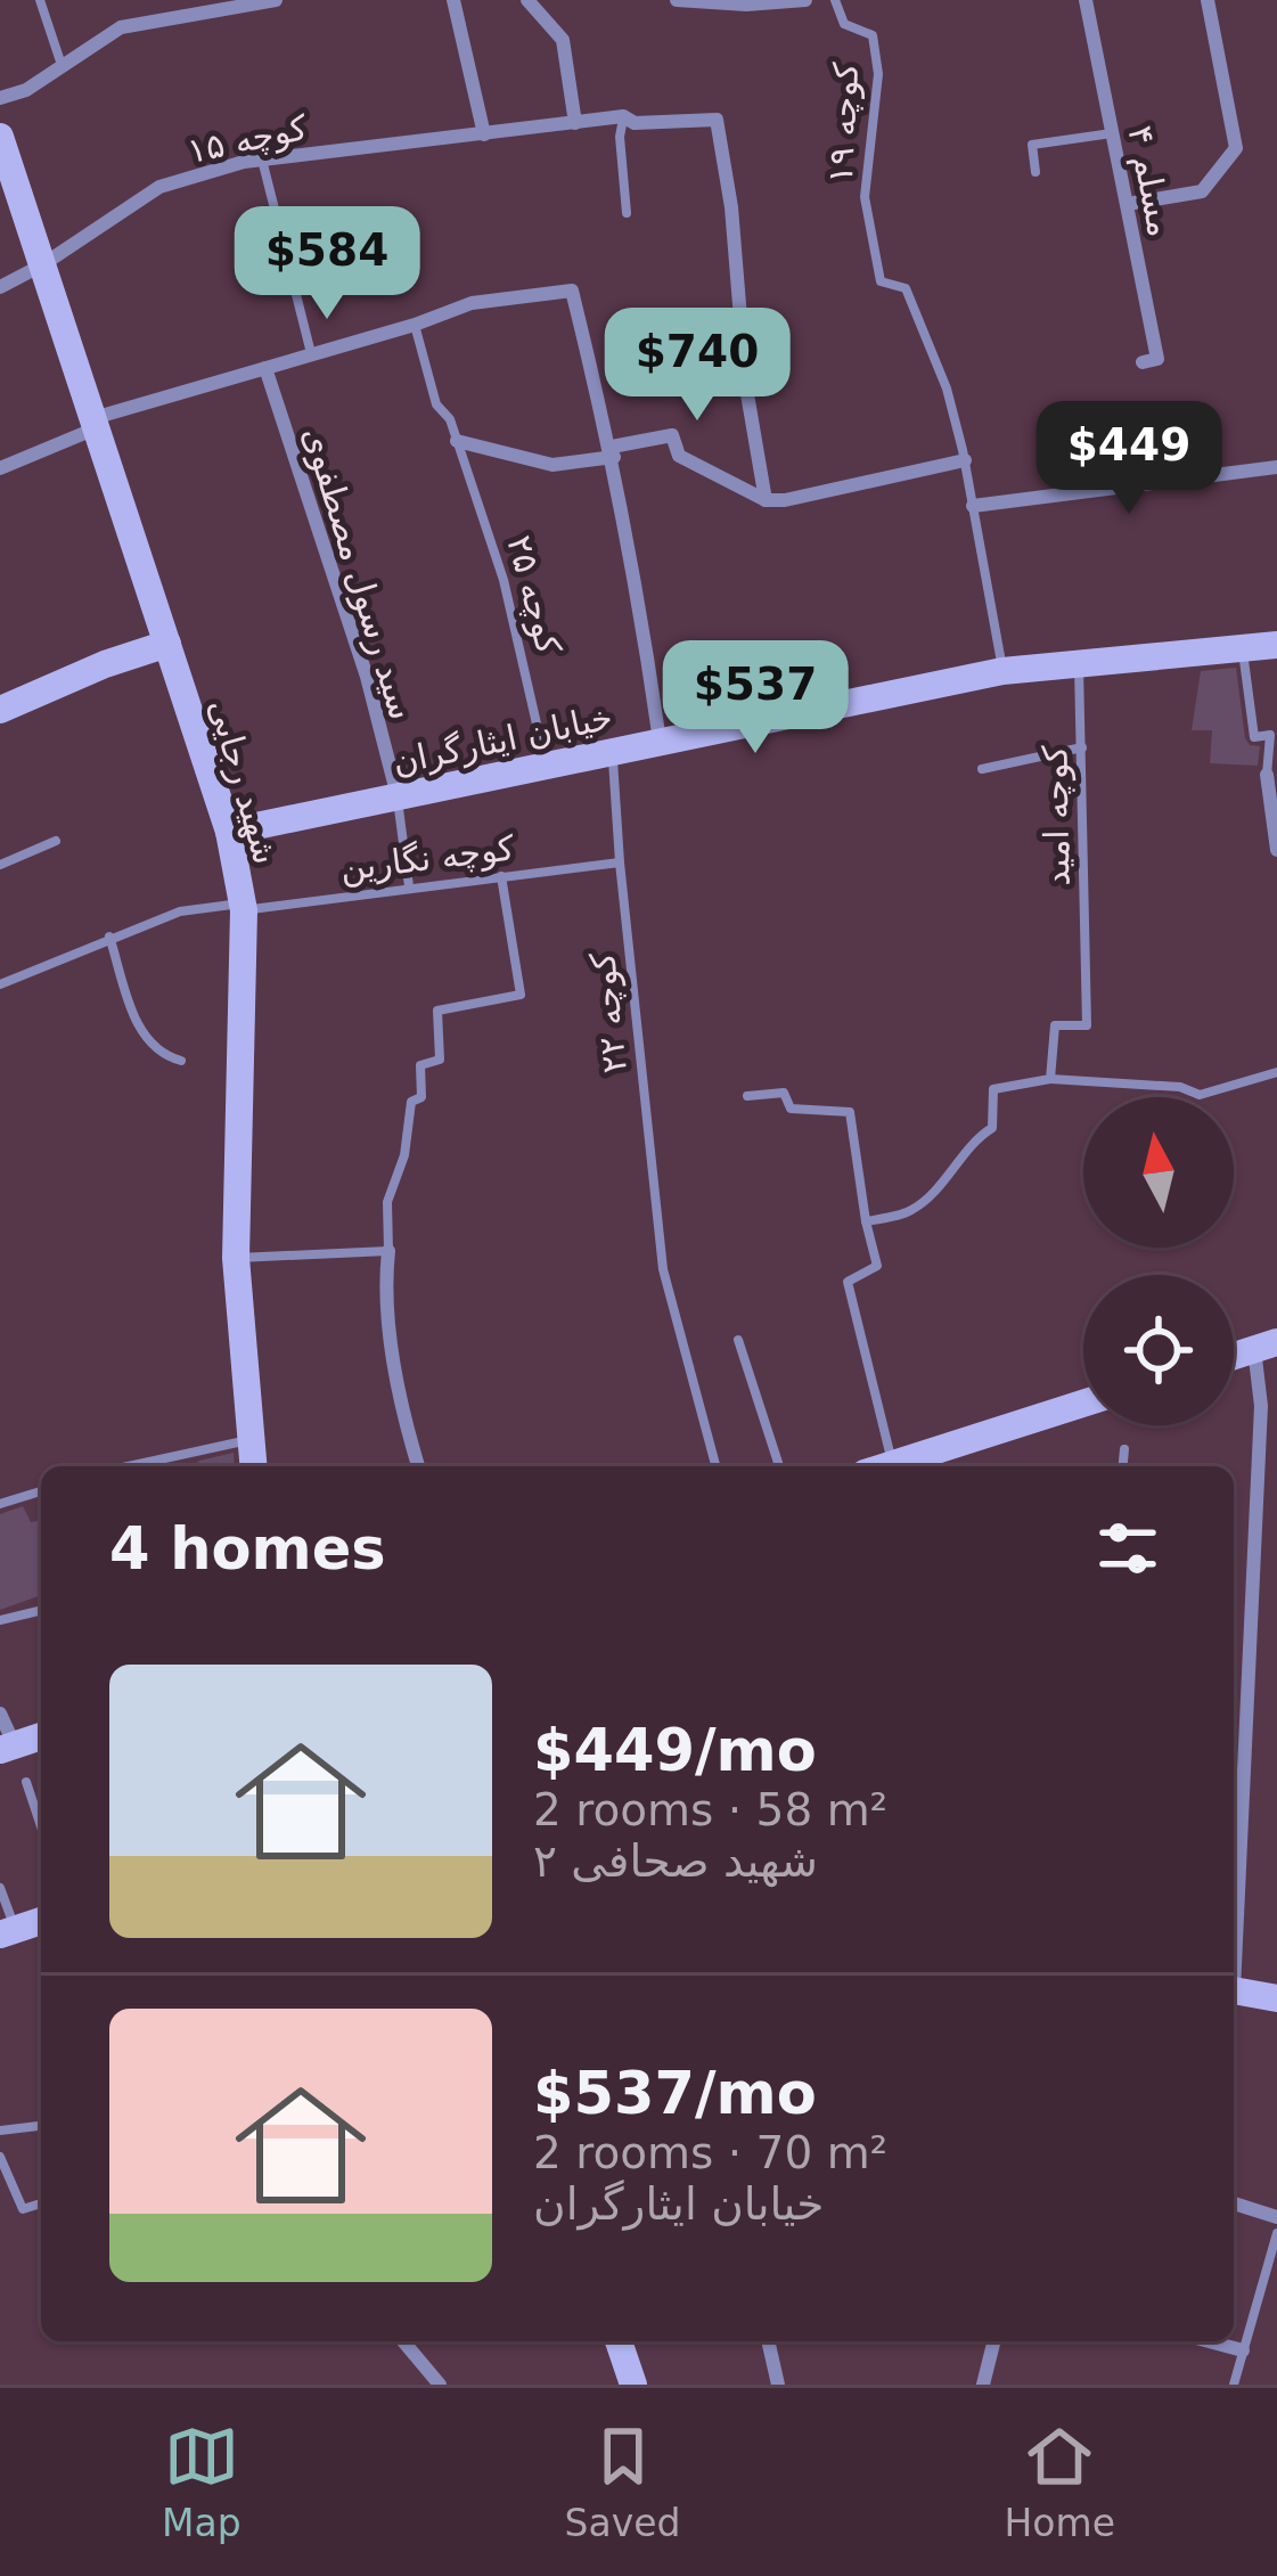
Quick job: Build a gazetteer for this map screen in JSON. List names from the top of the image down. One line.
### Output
{"streets":{"street":["کوچه ۱۵","مسلم ۴","سید رسول مصطفوی","خیابان ایثارگران","شهید رجایی"],"lane":["کوچه ۱۹","کوچه ۲۵","کوچه امید","کوچه نگارین","کوچه ۲۲"]},"crossings":[["کوچه ۱۹","خیابان ایثارگران"],["کوچه ۱۵","شهید رجایی"],["سید رسول مصطفوی","خیابان ایثارگران"],["کوچه ۲۵","خیابان ایثارگران"],["خیابان ایثارگران","شهید رجایی"],["خیابان ایثارگران","کوچه امید"],["خیابان ایثارگران","کوچه ۲۲"],["شهید رجایی","کوچه نگارین"],["کوچه نگارین","کوچه ۲۲"]],"north":"top","page":{"price":["$584","$740","$449","$537"],"heading":"4 homes","list":[{"name":"$449/mo","note":"2 rooms · 58 m² · شهید صحافی ۲"},{"name":"$537/mo","note":"2 rooms · 70 m² · خیابان ایثارگران"}],"tabs":["Map","Saved","Home"]}}
